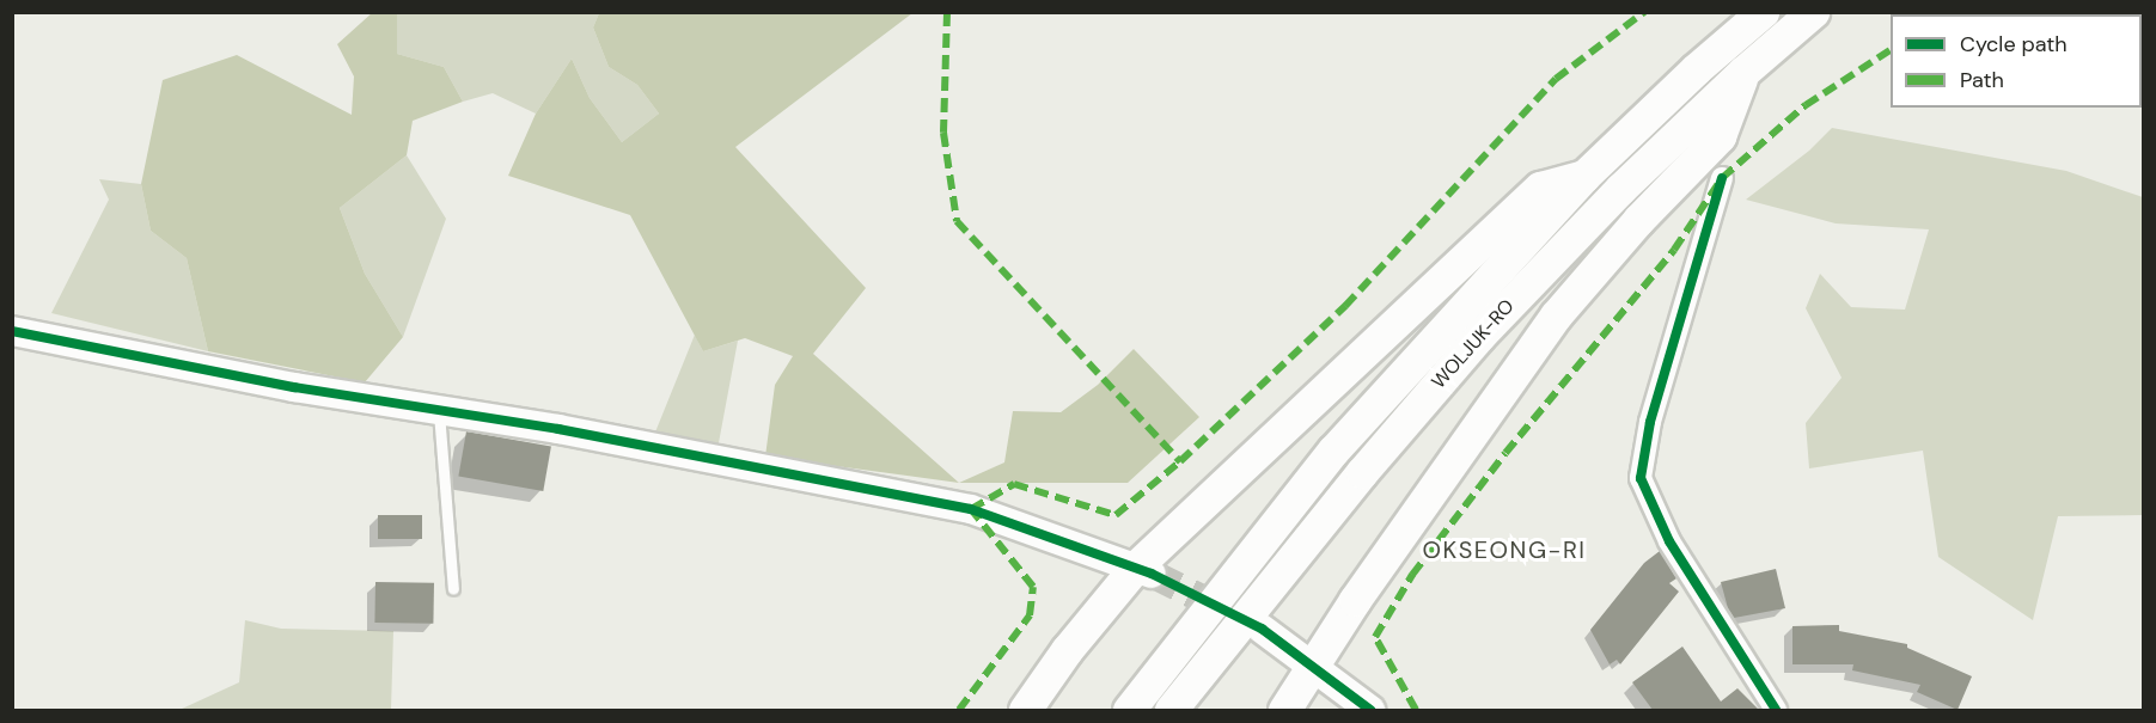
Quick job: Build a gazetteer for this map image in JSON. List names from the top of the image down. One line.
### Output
{"streets":{"main road":["WOLJUK-RO"]},"districts":["OKSEONG-RI"],"legend":["Cycle path","Path"]}
